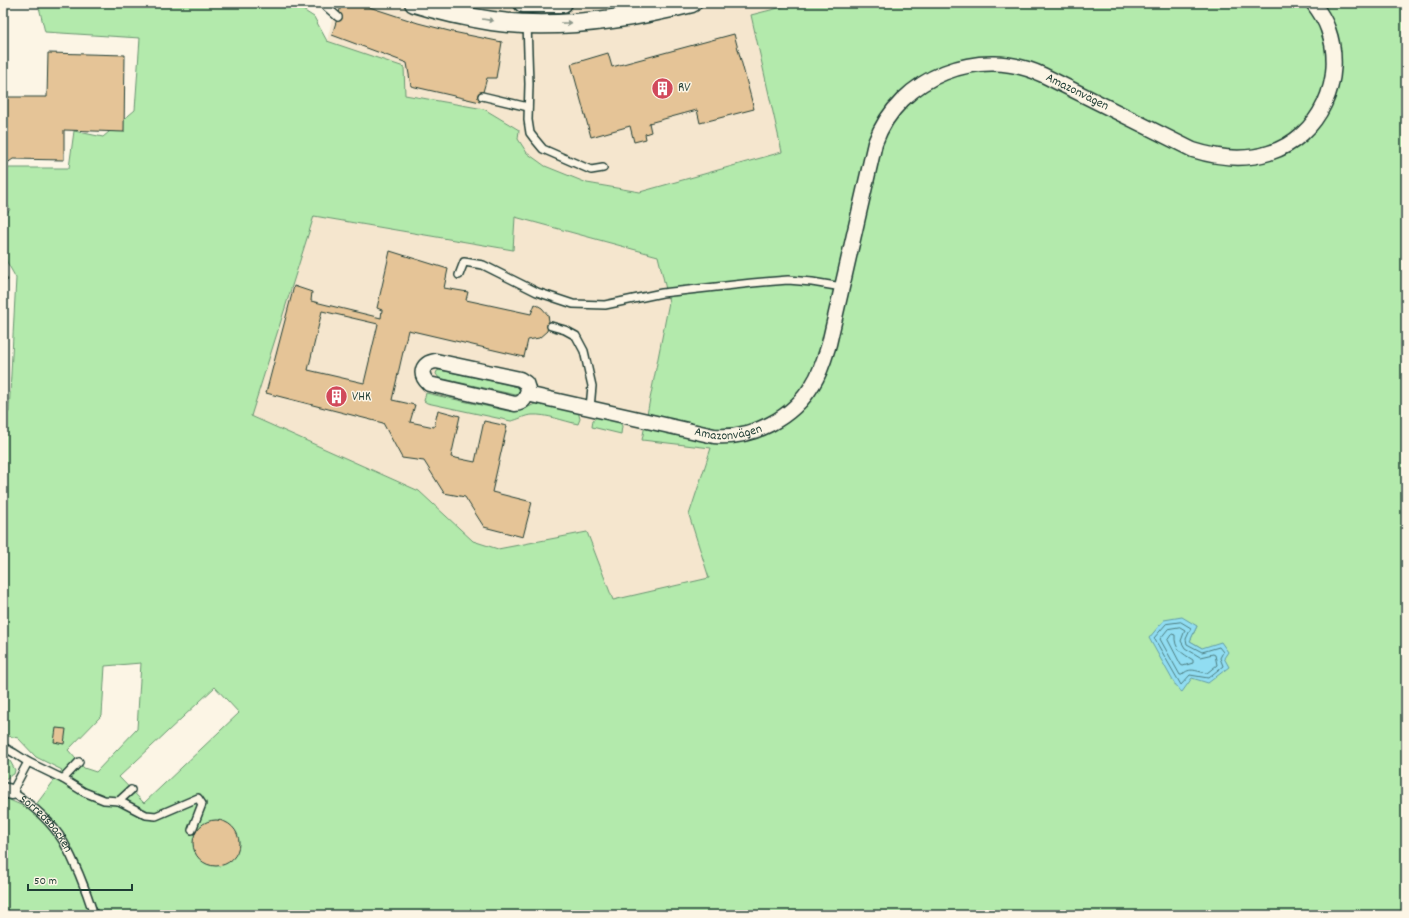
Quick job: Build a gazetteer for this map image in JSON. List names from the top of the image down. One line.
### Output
{"streets":{"street":["Amazonvägen"],"lane":["Sörredsbacken"]},"places":{"building":["RV","VHK"]},"scale_bar":"50 m"}
